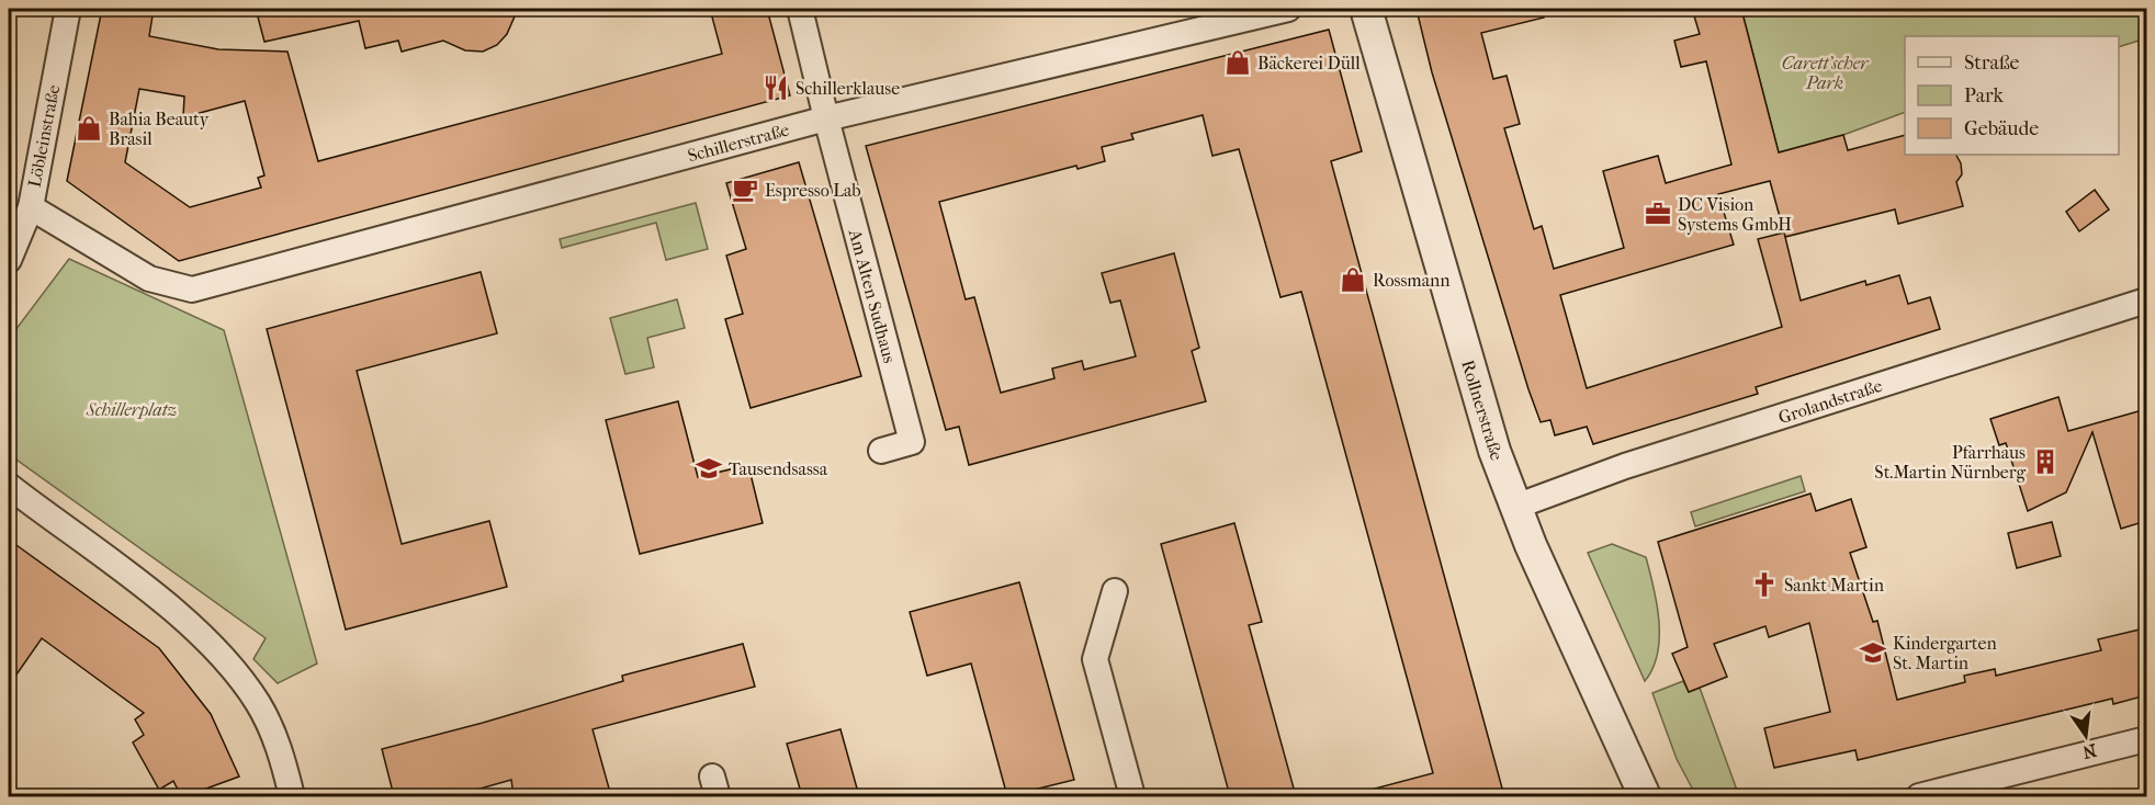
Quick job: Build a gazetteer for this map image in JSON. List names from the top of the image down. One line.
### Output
{"streets":{"street":["Löbleinstraße","Schillerstraße","Am Alten Sudhaus","Grolandstraße","Rollnerstraße"]},"crossings":[["Löbleinstraße","Schillerstraße"],["Schillerstraße","Am Alten Sudhaus"],["Grolandstraße","Rollnerstraße"]],"parks":["Carett'scher Park","Schillerplatz"],"places":{"shop":["Bäckerei Düll","Bahia Beauty Brasil","Rossmann"],"restaurant":["Schillerklause"],"cafe":["Espresso Lab"],"office":["DC Vision Systems GmbH"],"building":["Pfarrhaus St.Martin Nürnberg"],"school or university":["Tausendsassa","Kindergarten St. Martin"],"church":["Sankt Martin"]},"legend":["Straße","Park","Gebäude"],"north":"bottom"}
